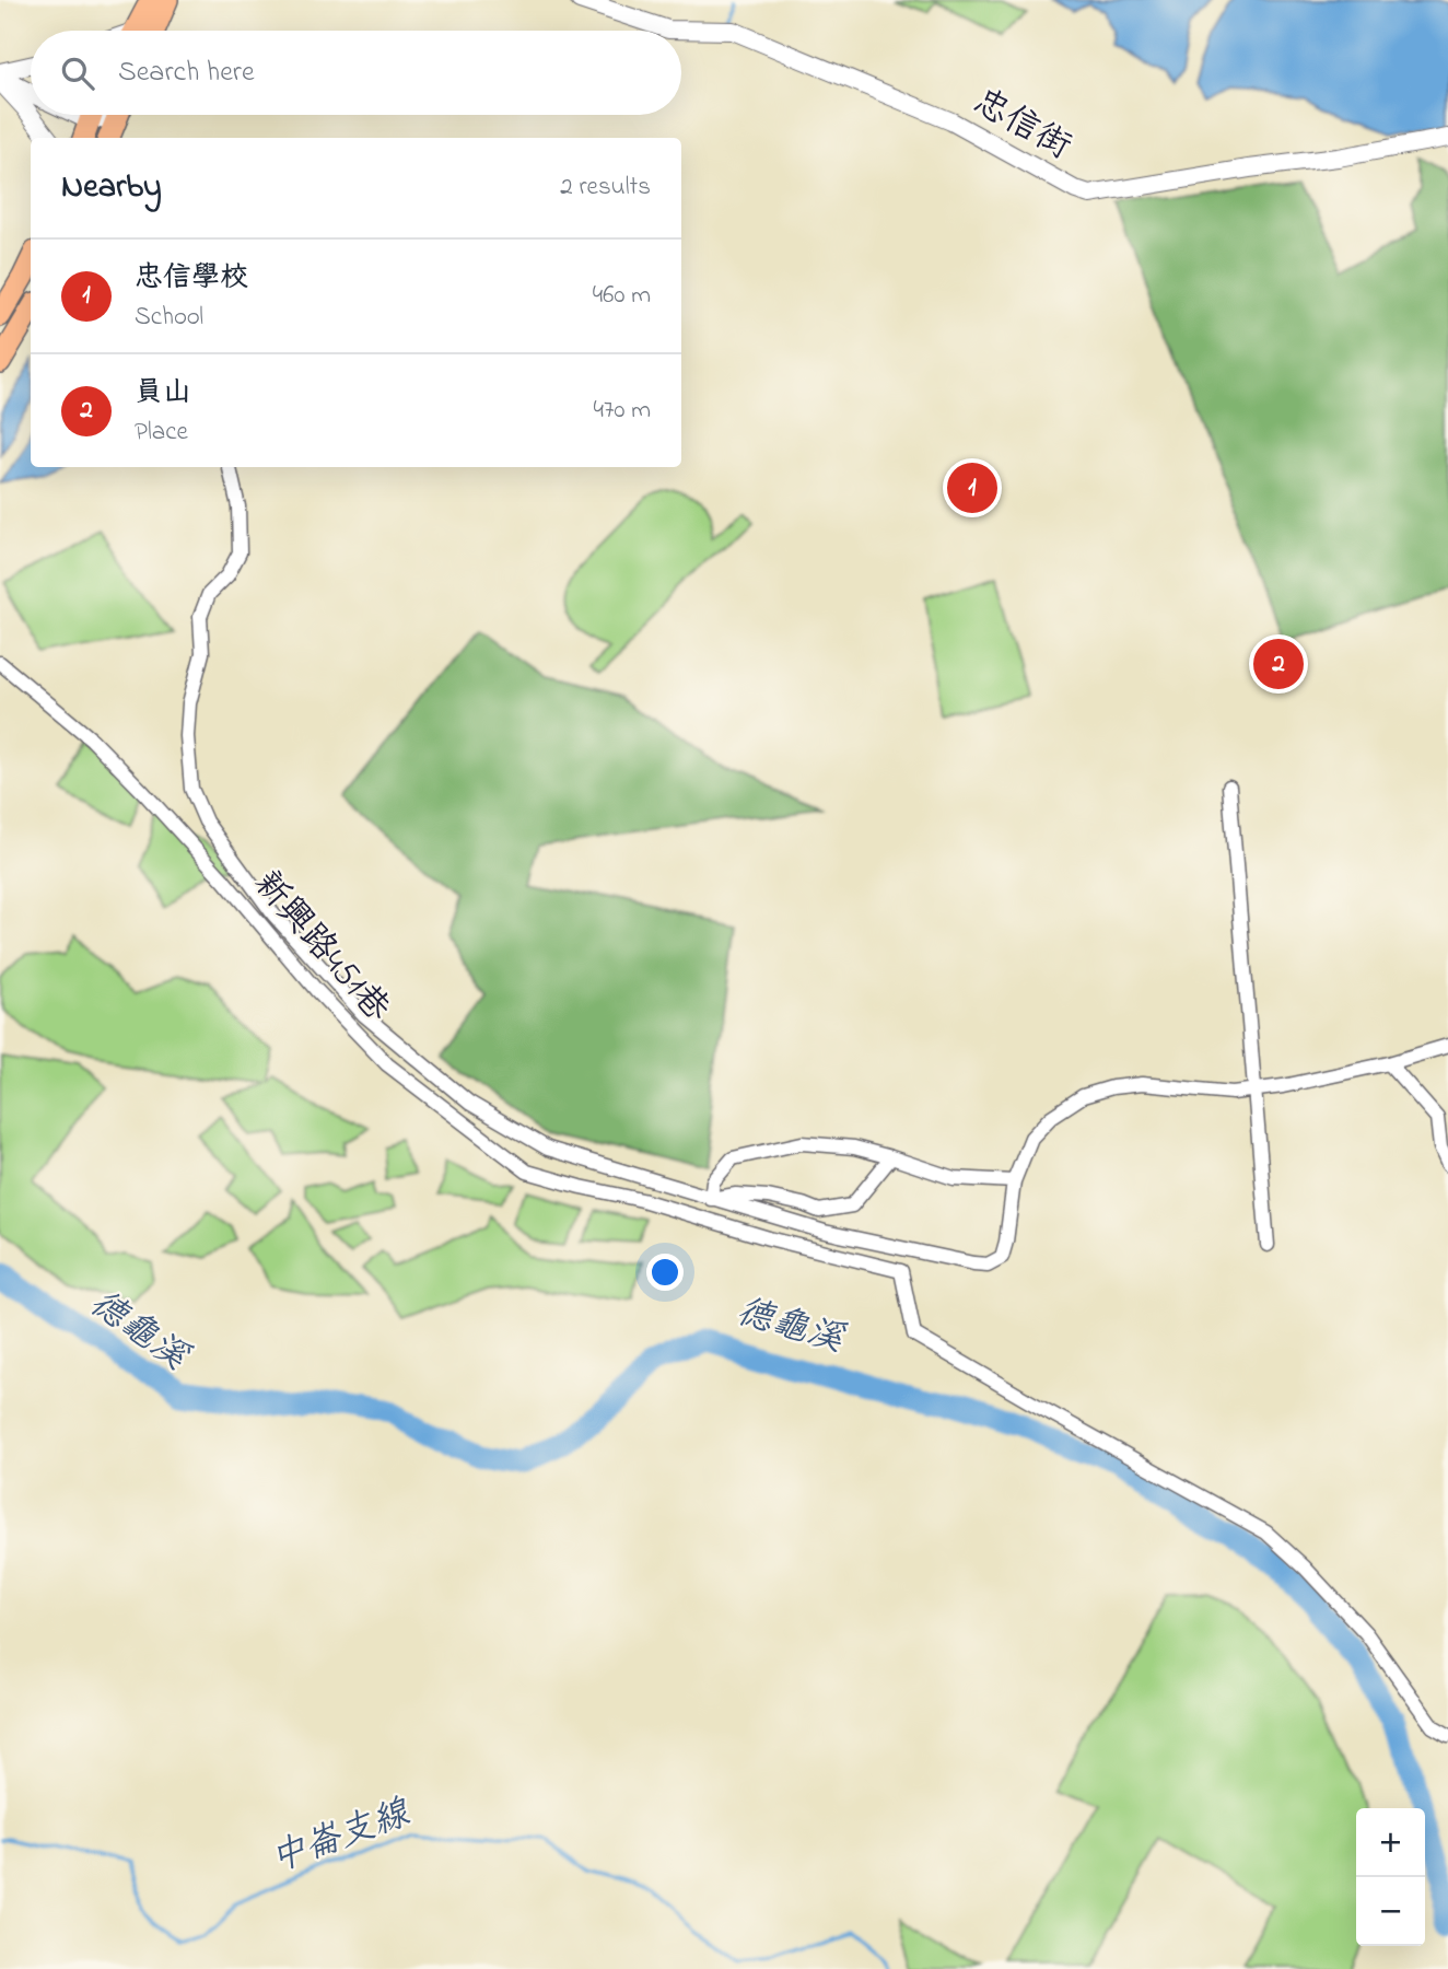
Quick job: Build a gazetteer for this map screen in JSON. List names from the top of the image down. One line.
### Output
{"streets":{"street":["忠信街","新興路451巷"]},"water":["德龜溪","中崙支線"],"page":{"search":"Search here","heading":["Nearby","2 results"],"list":[{"mark":"1","name":"忠信學校","note":"School","value":"460 m"},{"mark":"2","name":"員山","note":"Place","value":"470 m"}],"pins":["1","2"],"map_buttons":["+","−"]}}
